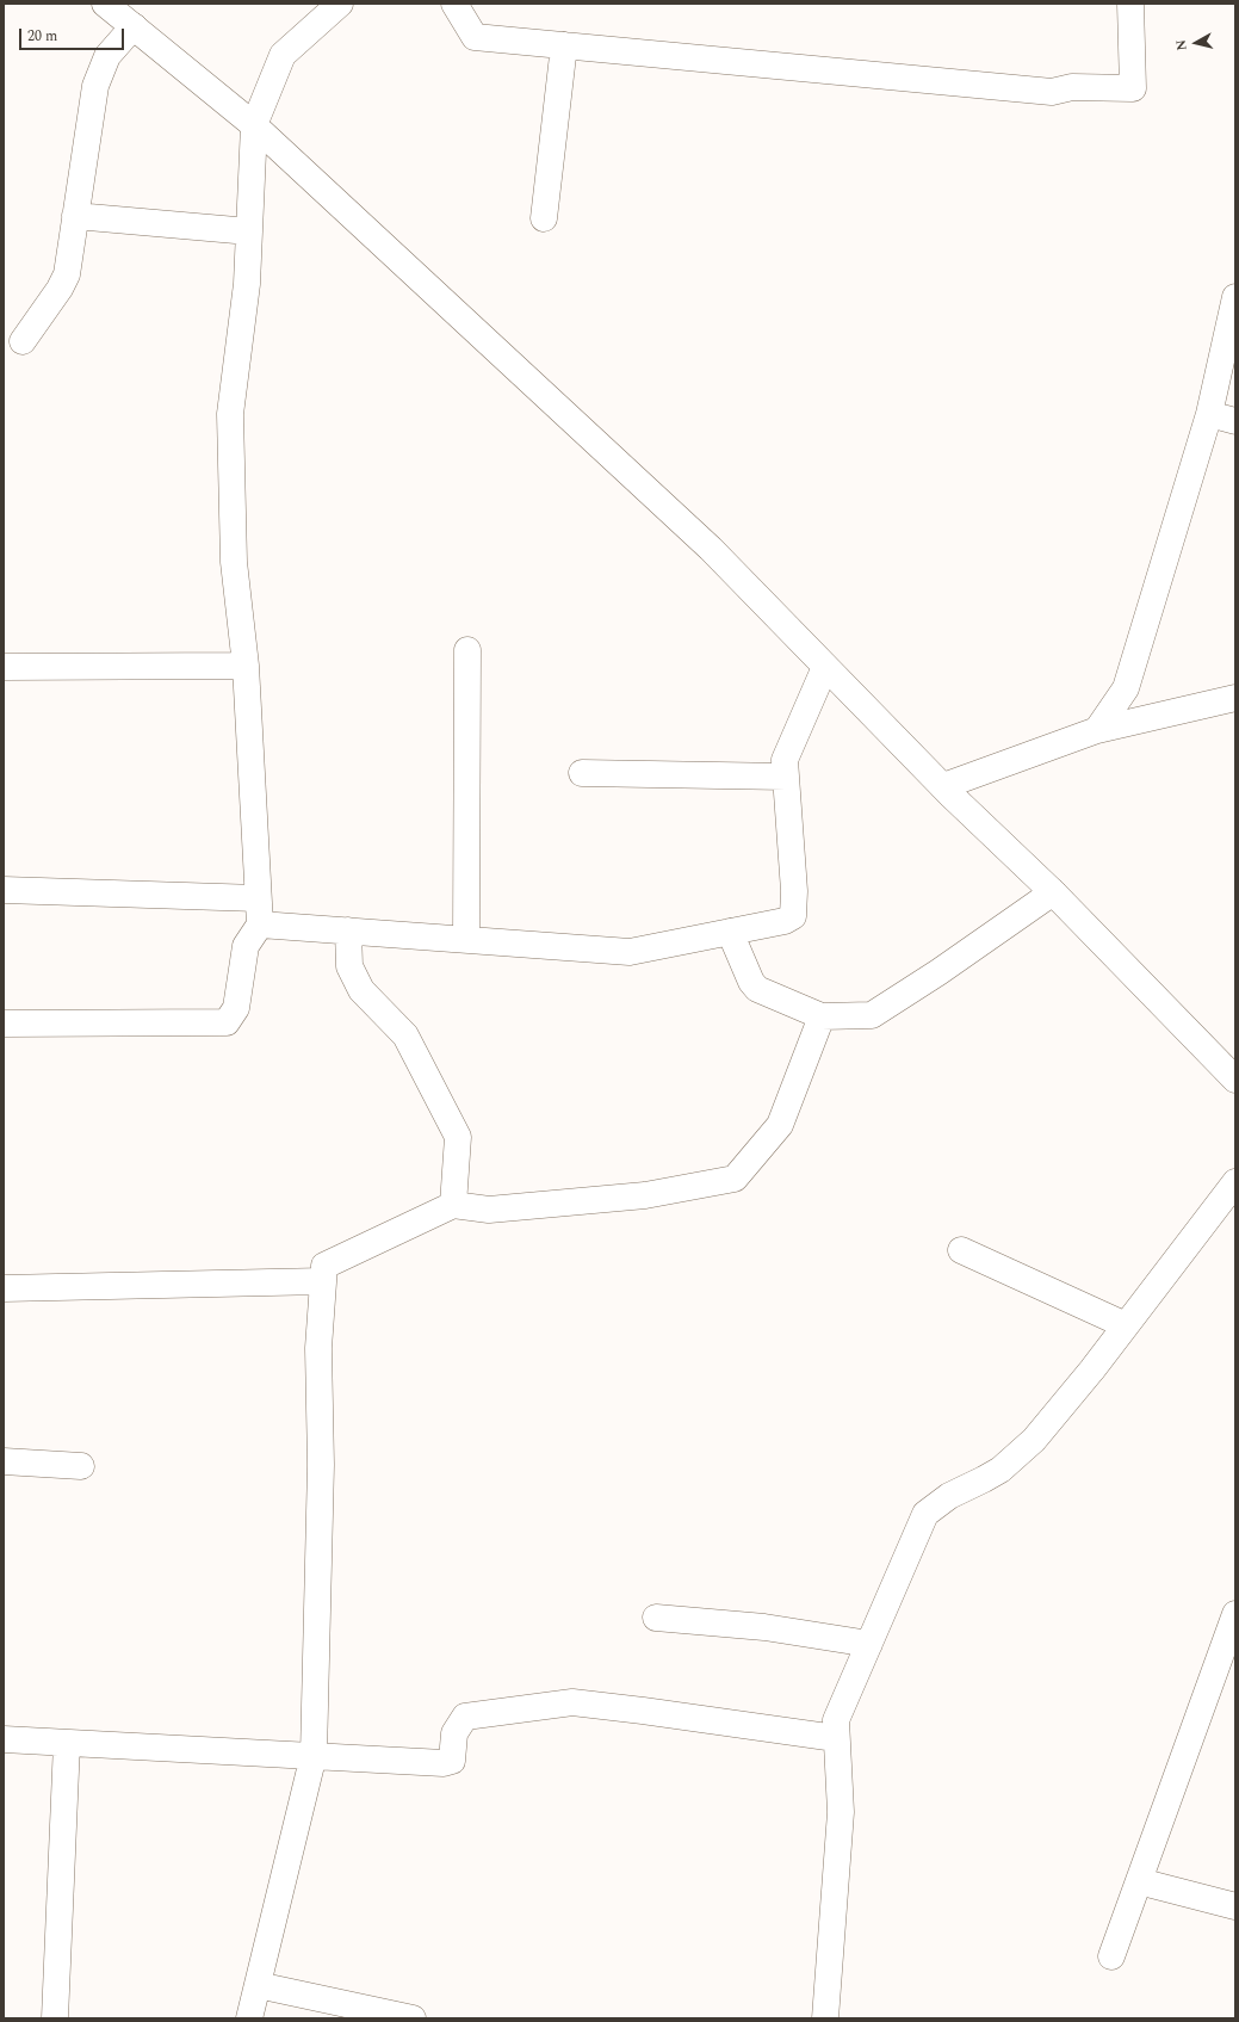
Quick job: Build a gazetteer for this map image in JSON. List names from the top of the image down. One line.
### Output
{"scale_bar":"20 m","north":"left"}
